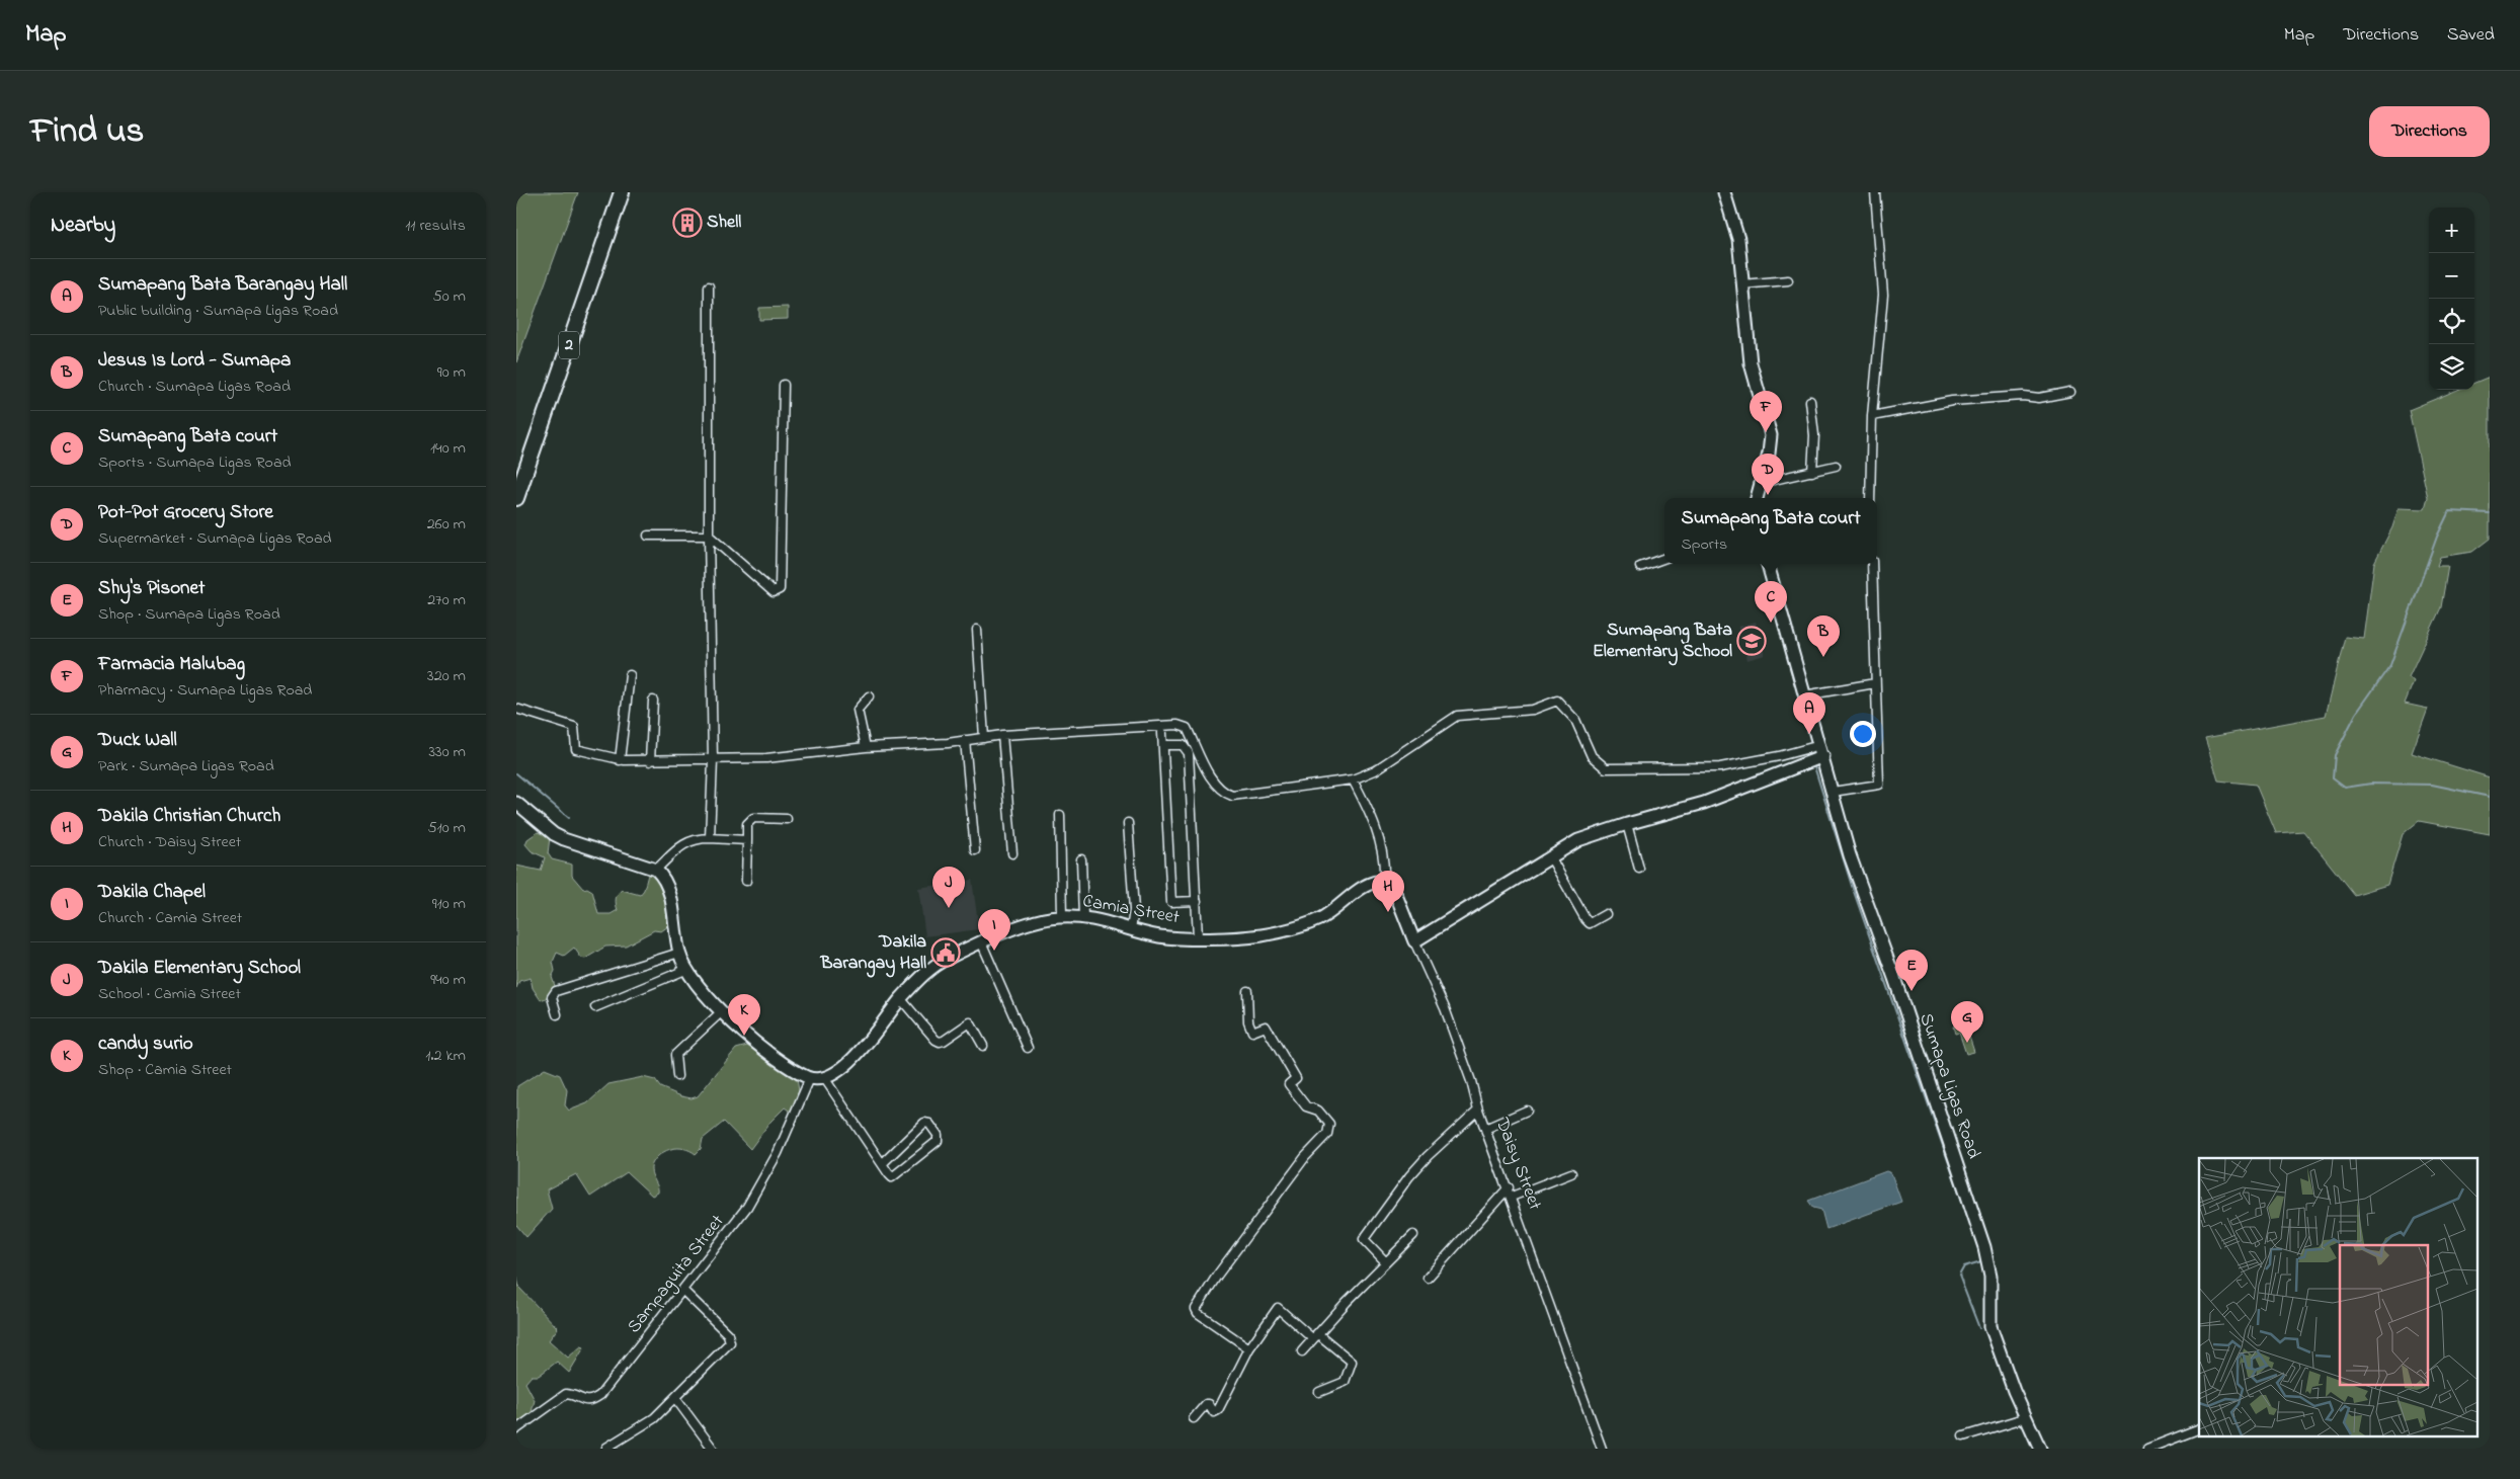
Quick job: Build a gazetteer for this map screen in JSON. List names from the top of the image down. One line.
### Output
{"streets":{"highway":["2"],"street":["Camia Street","Sumapa Ligas Road","Daisy Street","Sampaguita Street"]},"crossings":[["Camia Street","Daisy Street"]],"places":{"building":["Shell"],"school or university":["Sumapang Bata Elementary School"],"public building":["Dakila Barangay Hall"]},"page":{"header":"Map","nav":["Map","Directions","Saved"],"title":"Find us","buttons":"Directions","heading":["Nearby","11 results"],"map_buttons":["+","−"],"list":[{"mark":"A","name":"Sumapang Bata Barangay Hall","note":"Public building · Sumapa Ligas Road","value":"50 m"},{"mark":"B","name":"Jesus Is Lord - Sumapa","note":"Church · Sumapa Ligas Road","value":"90 m"},{"mark":"C","name":"Sumapang Bata court","note":"Sports · Sumapa Ligas Road","value":"140 m"},{"mark":"D","name":"Pot-Pot Grocery Store","note":"Supermarket · Sumapa Ligas Road","value":"260 m"},{"mark":"E","name":"Shy's Pisonet","note":"Shop · Sumapa Ligas Road","value":"270 m"},{"mark":"F","name":"Farmacia Malubag","note":"Pharmacy · Sumapa Ligas Road","value":"320 m"},{"mark":"G","name":"Duck Wall","note":"Park · Sumapa Ligas Road","value":"330 m"},{"mark":"H","name":"Dakila Christian Church","note":"Church · Daisy Street","value":"510 m"},{"mark":"I","name":"Dakila Chapel","note":"Church · Camia Street","value":"910 m"},{"mark":"J","name":"Dakila Elementary School","note":"School · Camia Street","value":"940 m"},{"mark":"K","name":"candy surio","note":"Shop · Camia Street","value":"1.2 km"}],"pins":["F","D","C","B","A","J","H","I","E","K","G"],"popup":["Sumapang Bata court","Sports"]}}
